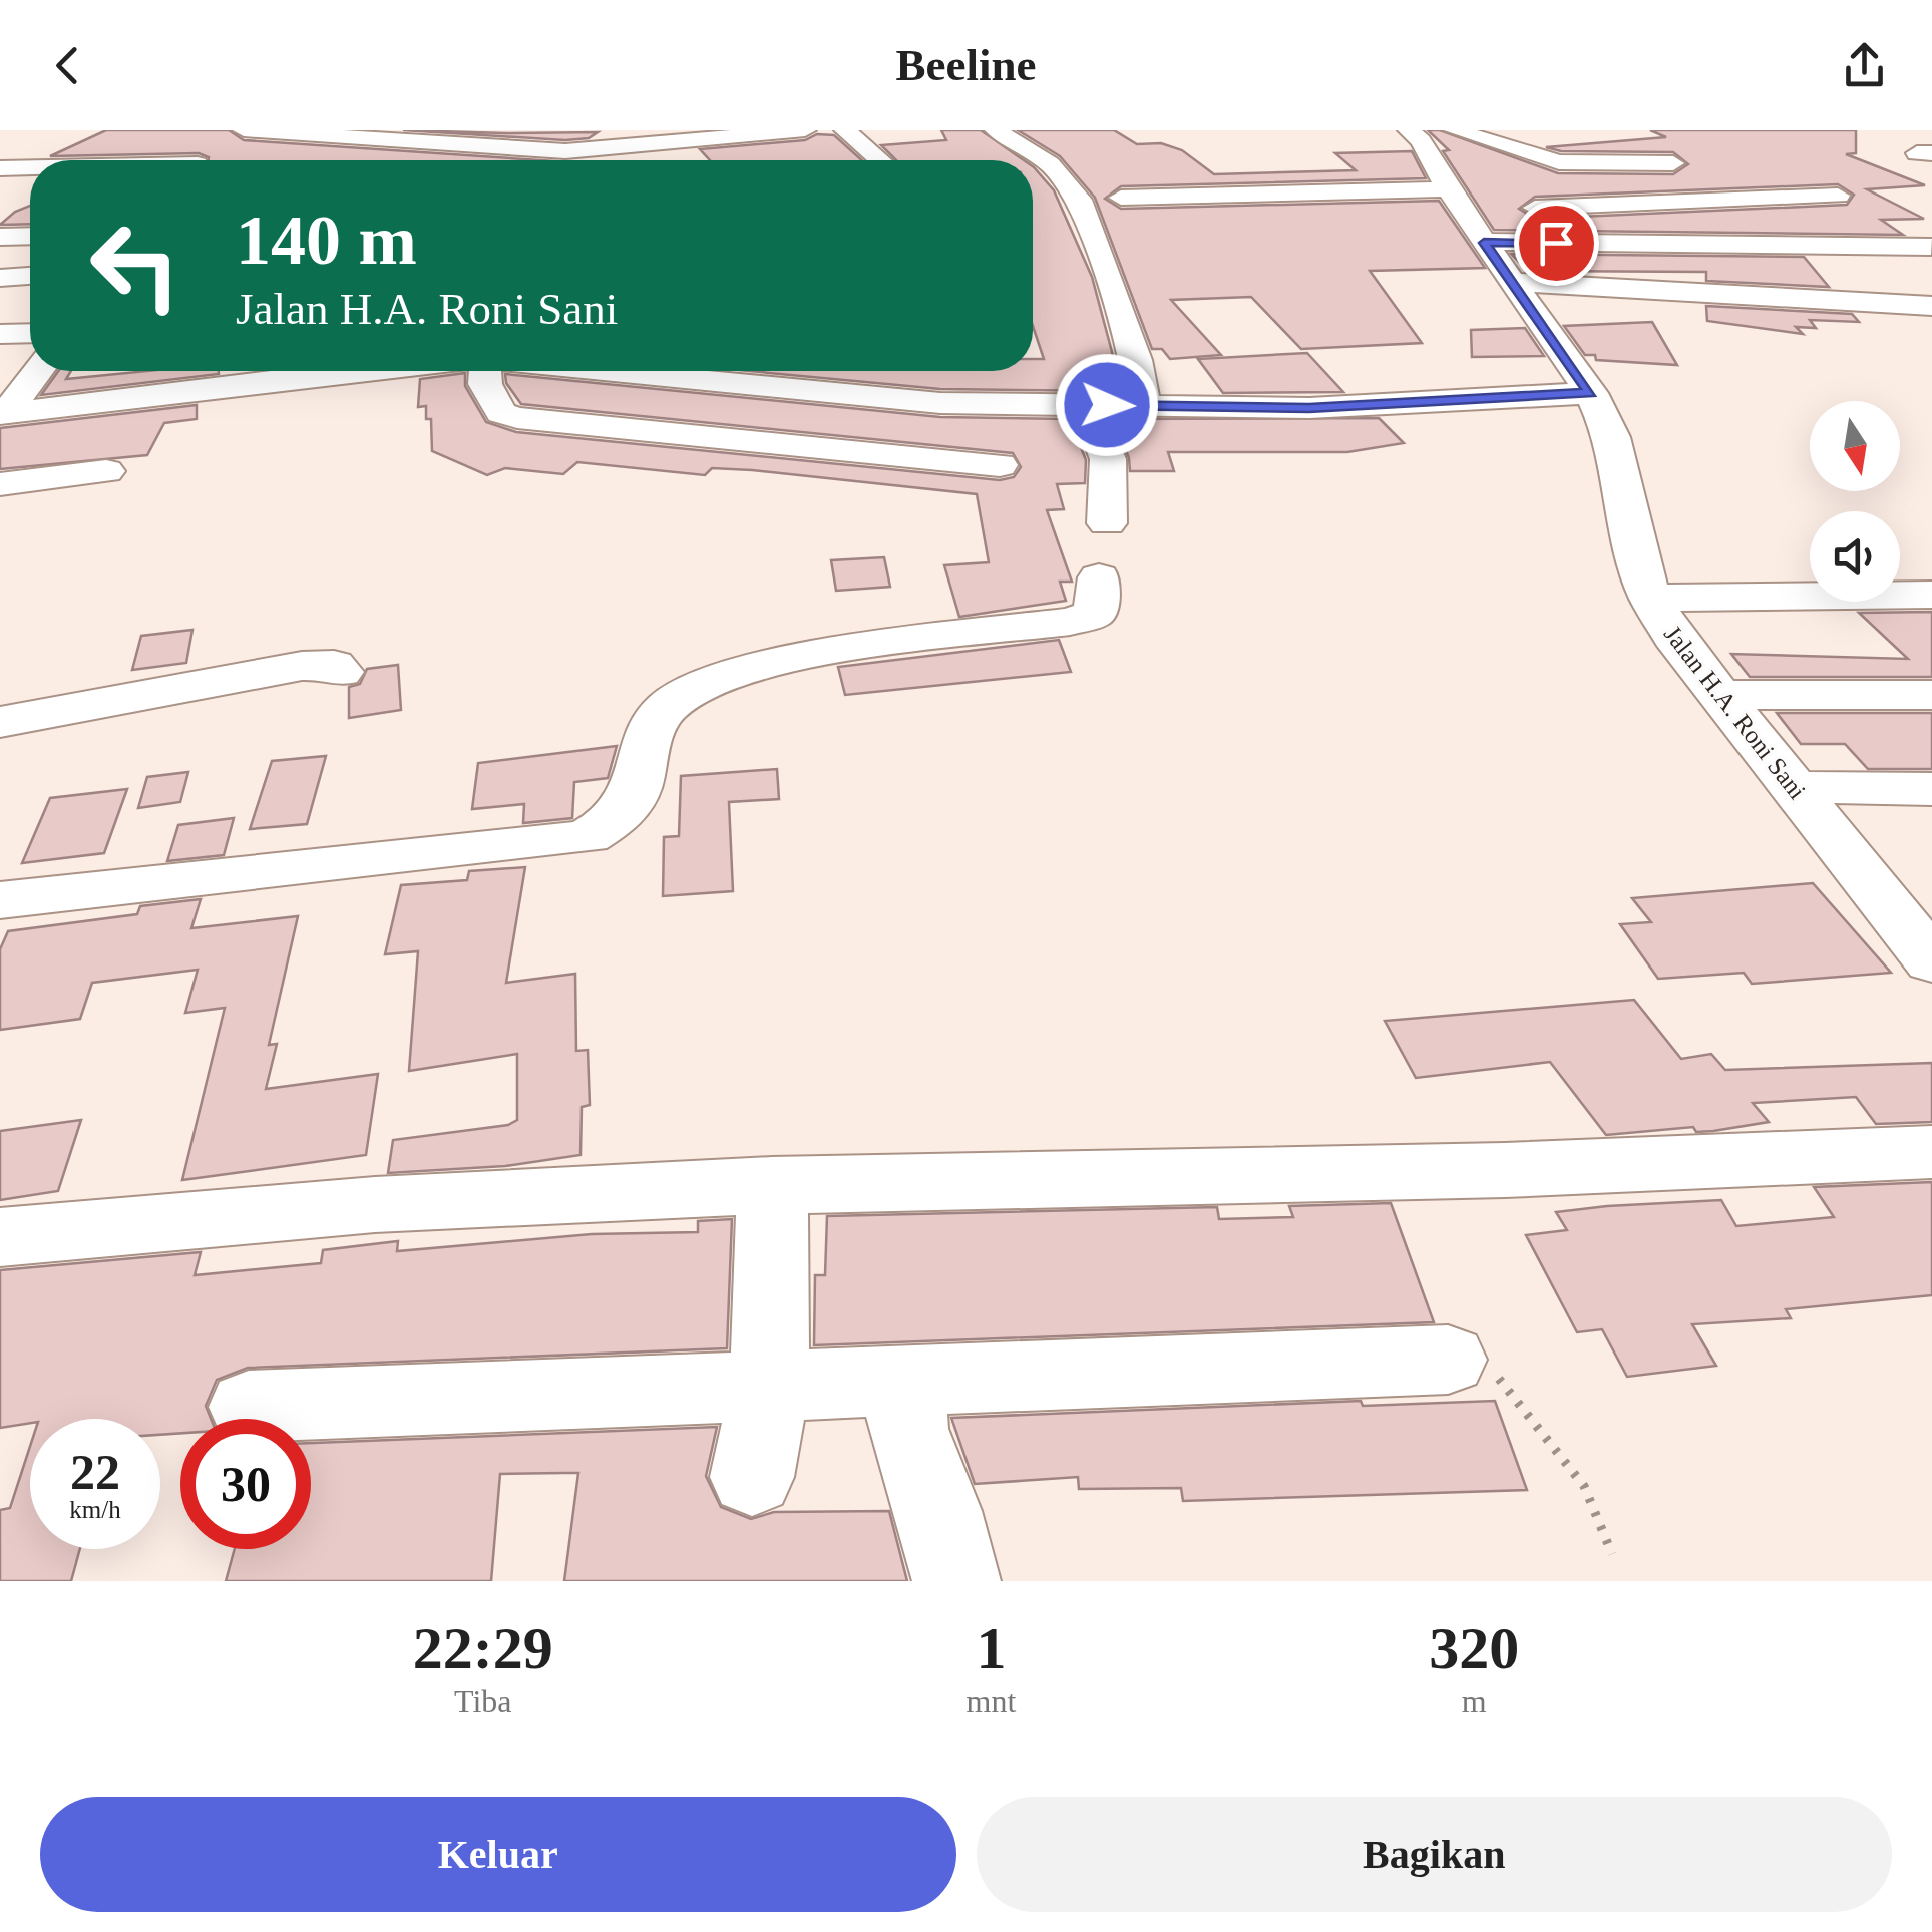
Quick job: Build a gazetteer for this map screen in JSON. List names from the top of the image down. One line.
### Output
{"streets":{"street":["Jalan H.A. Roni Sani"]},"north":"bottom","page":{"header":"Beeline","turn":["140 m","Jalan H.A. Roni Sani"],"speed":"22 km/h","limit":"30","eta":["22:29","Tiba","1","mnt","320","m"],"buttons":["Keluar","Bagikan"]}}
